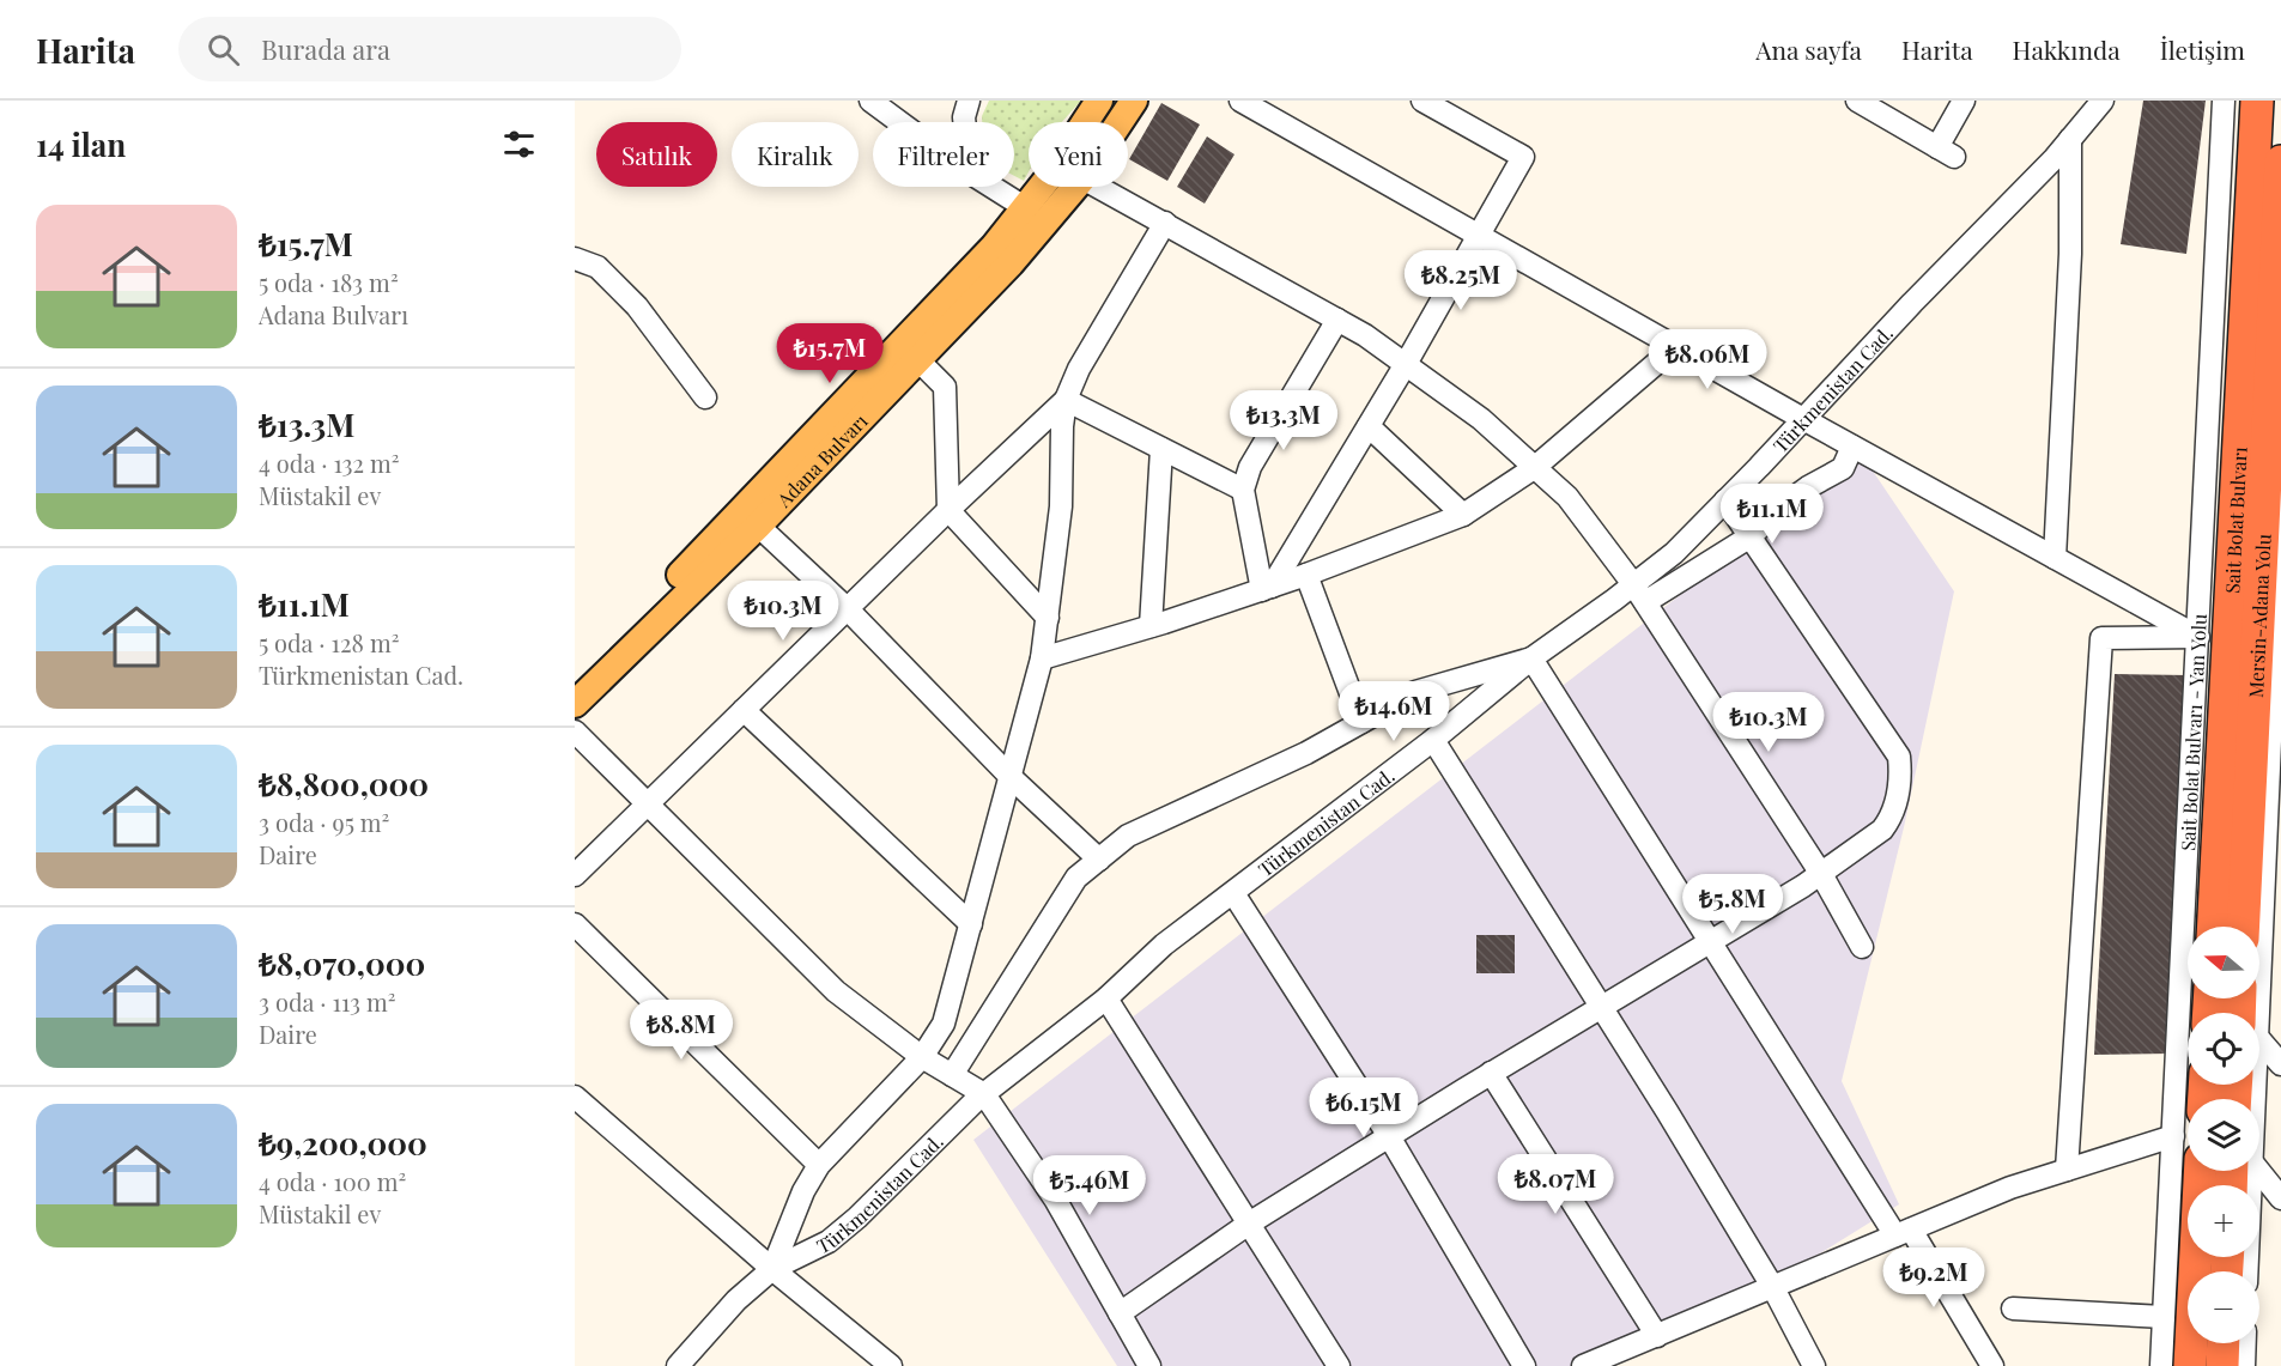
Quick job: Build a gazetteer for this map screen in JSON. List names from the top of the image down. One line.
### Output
{"streets":{"highway":["Sait Bolat Bulvarı","Mersin-Adana Yolu"],"main road":["Adana Bulvarı"],"street":["Türkmenistan Cad.","Sait Bolat Bulvarı - Yan Yolu"]},"north":"left","page":{"header":"Harita","search":"Burada ara","nav":["Ana sayfa","Harita","Hakkında","İletişim"],"heading":"14 ilan","chip":["Satılık","Kiralık","Filtreler","Yeni"],"list":[{"name":"₺15.7M","note":"5 oda · 183 m² · Adana Bulvarı"},{"name":"₺13.3M","note":"4 oda · 132 m² · Müstakil ev"},{"name":"₺11.1M","note":"5 oda · 128 m² · Türkmenistan Cad."},{"name":"₺8,800,000","note":"3 oda · 95 m² · Daire"},{"name":"₺8,070,000","note":"3 oda · 113 m² · Daire"},{"name":"₺9,200,000","note":"4 oda · 100 m² · Müstakil ev"}],"price":["₺8.25M","₺15.7M","₺8.06M","₺13.3M","₺11.1M","₺10.3M","₺14.6M","₺10.3M","₺5.8M","₺8.8M","₺6.15M","₺8.07M","₺5.46M","₺9.2M"],"map_buttons":["+","−"]}}
